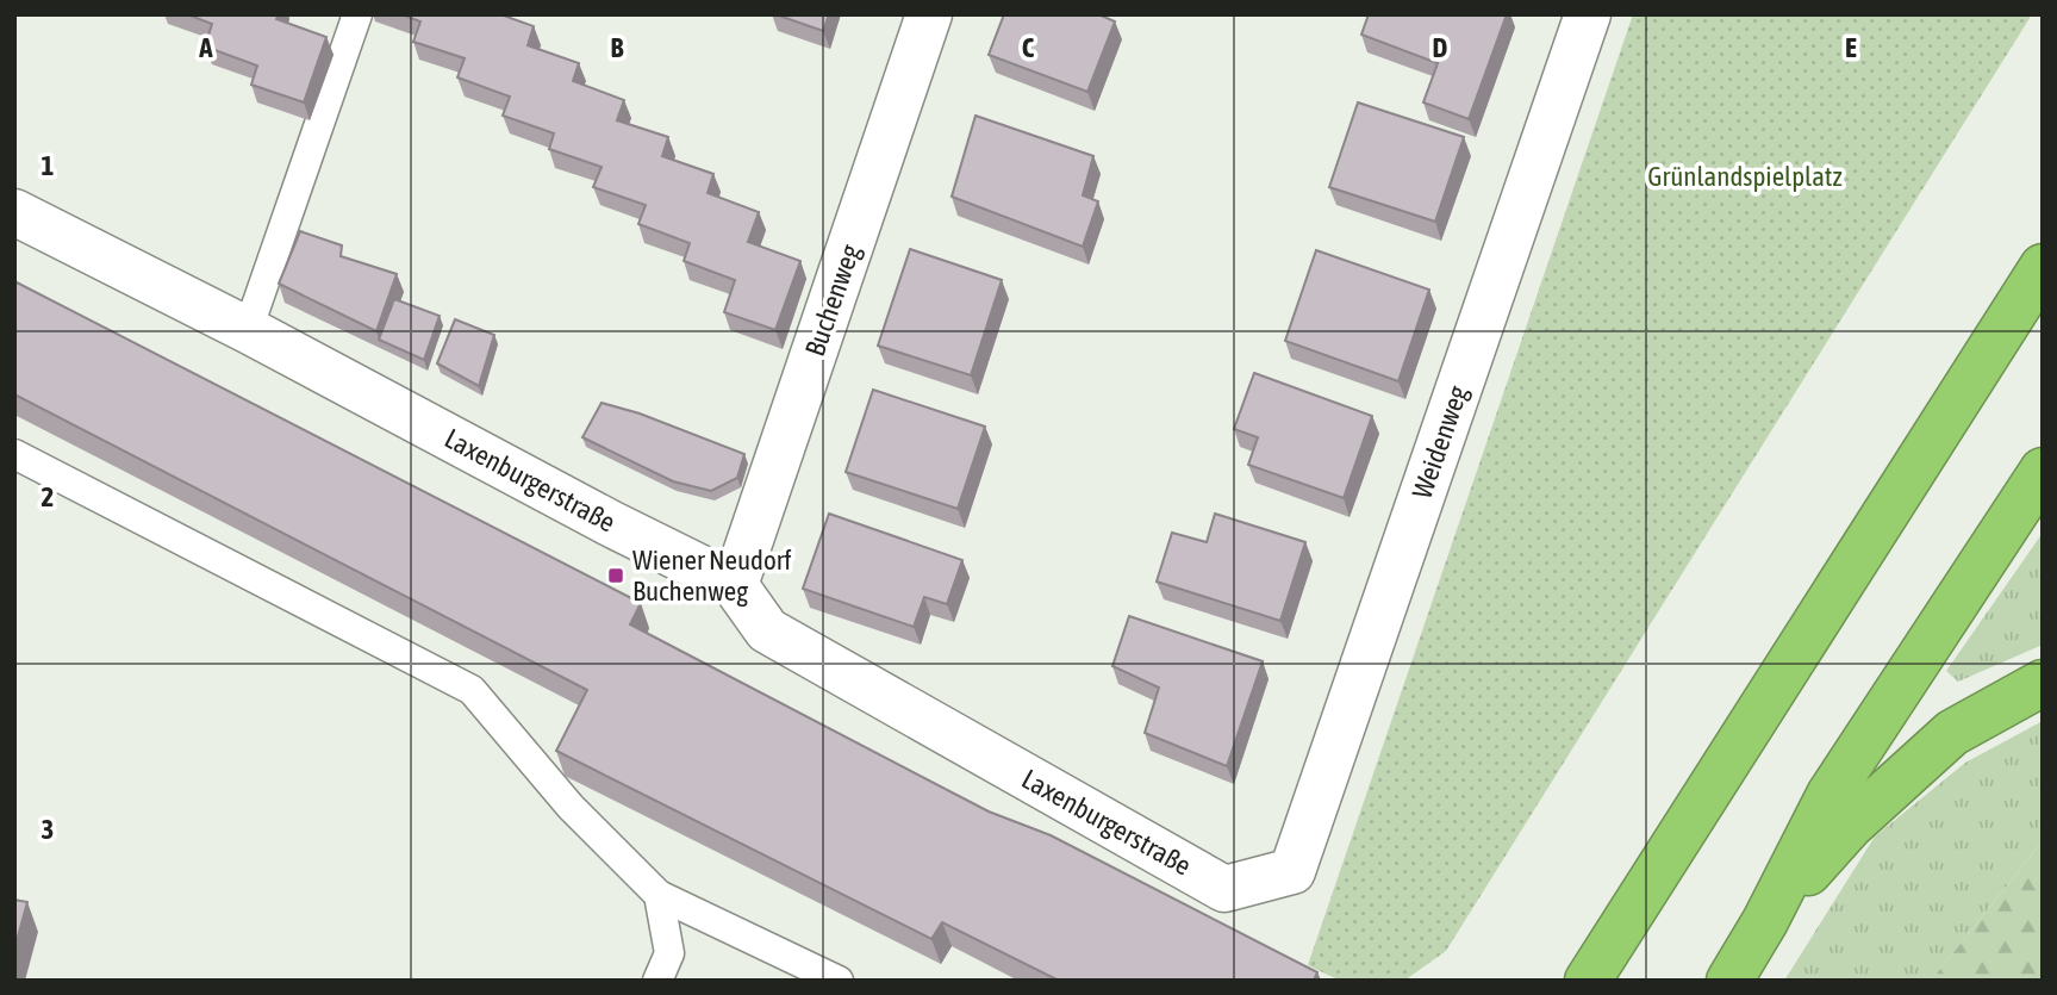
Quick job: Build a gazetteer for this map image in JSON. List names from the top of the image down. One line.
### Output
{"streets":{"street":["Buchenweg","Weidenweg","Laxenburgerstraße"]},"crossings":[["Buchenweg","Laxenburgerstraße"],["Weidenweg","Laxenburgerstraße"]],"parks":["Grünlandspielplatz"],"places":{"transit":["Wiener Neudorf Buchenweg"]},"grid":{"columns":["A","B","C","D","E"],"rows":["1","2","3"]}}
